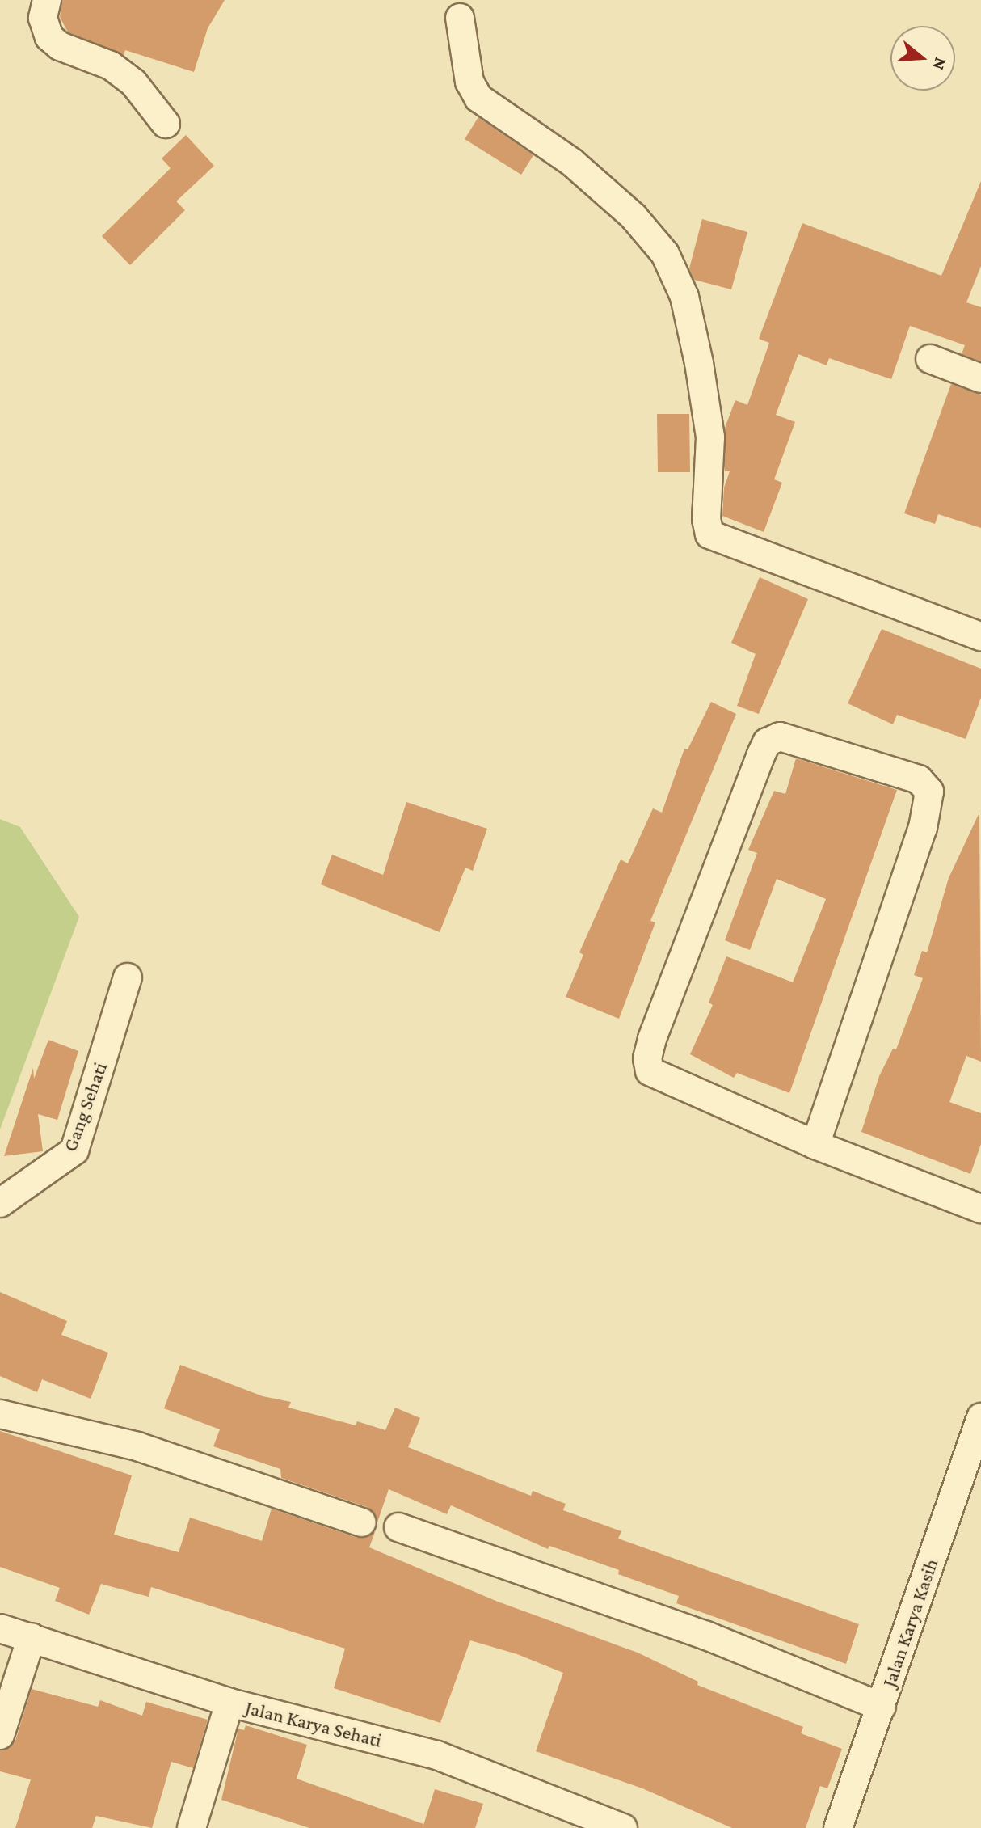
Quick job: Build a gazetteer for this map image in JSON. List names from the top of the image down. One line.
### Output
{"streets":{"street":["Gang Sehati","Jalan Karya Kasih","Jalan Karya Sehati"]},"north":"right"}
